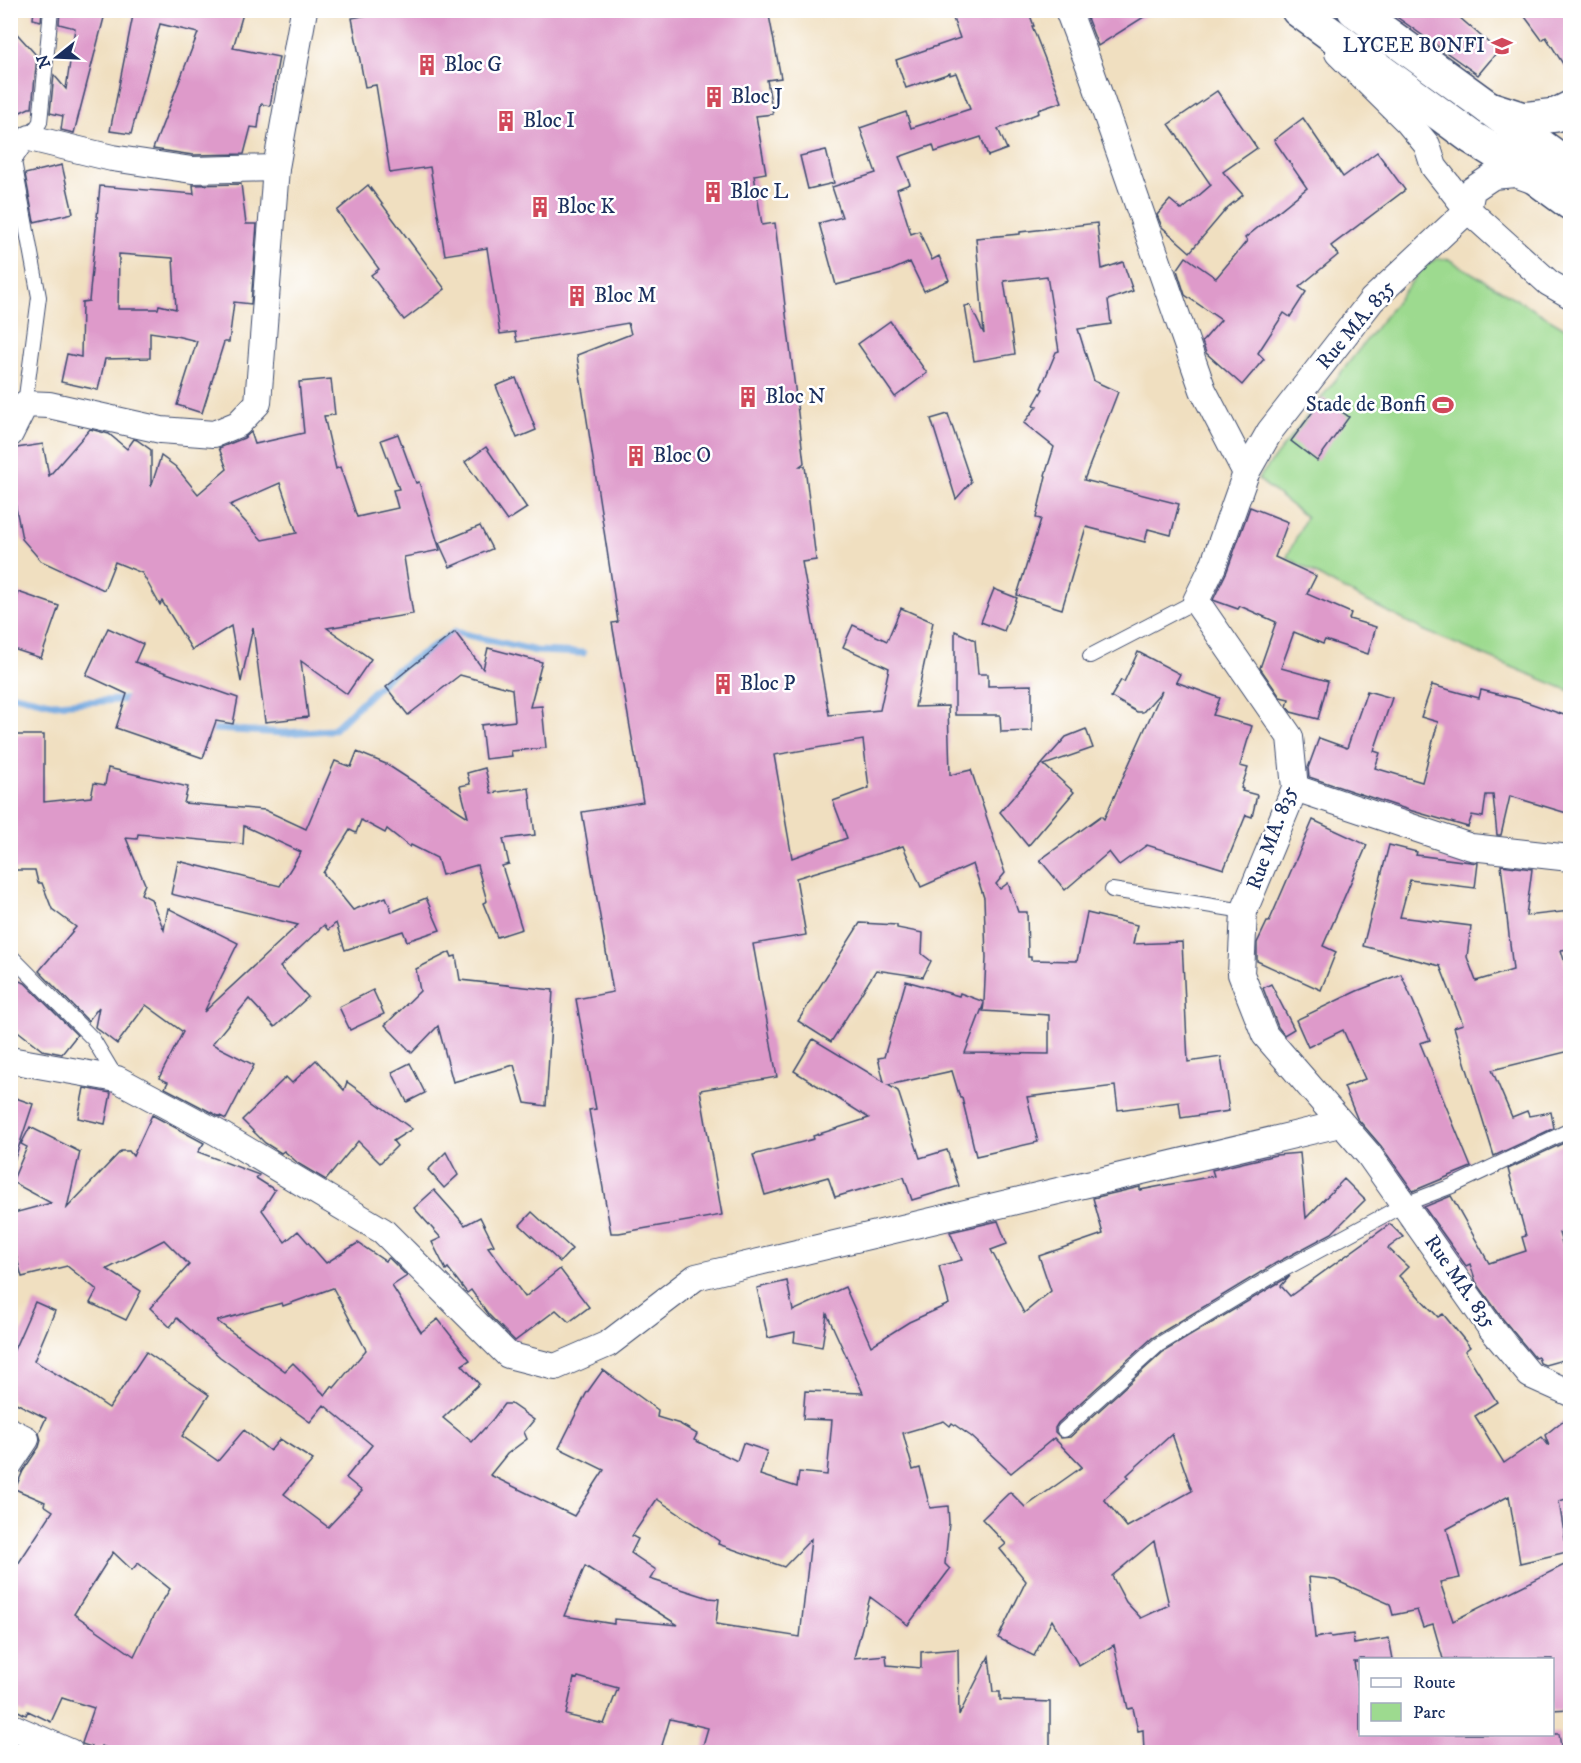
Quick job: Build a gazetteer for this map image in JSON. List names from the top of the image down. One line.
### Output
{"streets":{"street":["Rue MA. 835"]},"places":{"school or university":["LYCEE BONFI"],"building":["Bloc G","Bloc J","Bloc I","Bloc L","Bloc K","Bloc M","Bloc N","Bloc O","Bloc P"],"sports":["Stade de Bonfi"]},"legend":["Route","Parc"],"north":"left"}
